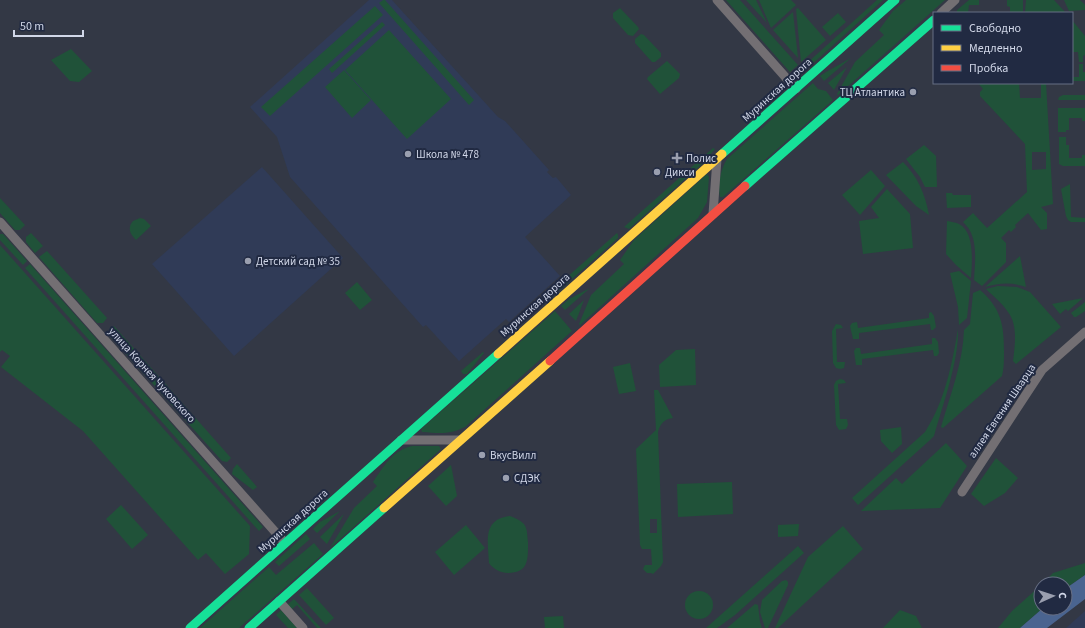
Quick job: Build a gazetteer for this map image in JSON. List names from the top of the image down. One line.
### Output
{"streets":{"street":["Муринская дорога","улица Корнея Чуковского","аллея Евгения Шварца"]},"crossings":[["Муринская дорога","улица Корнея Чуковского"]],"places":{"other":["ТЦ Атлантика","Школа № 478","Дикси","Детский сад № 35","ВкусВилл","СДЭК"],"health":["Полис"]},"legend":["Свободно","Медленно","Пробка"],"scale_bar":"50 m","north":"right"}
